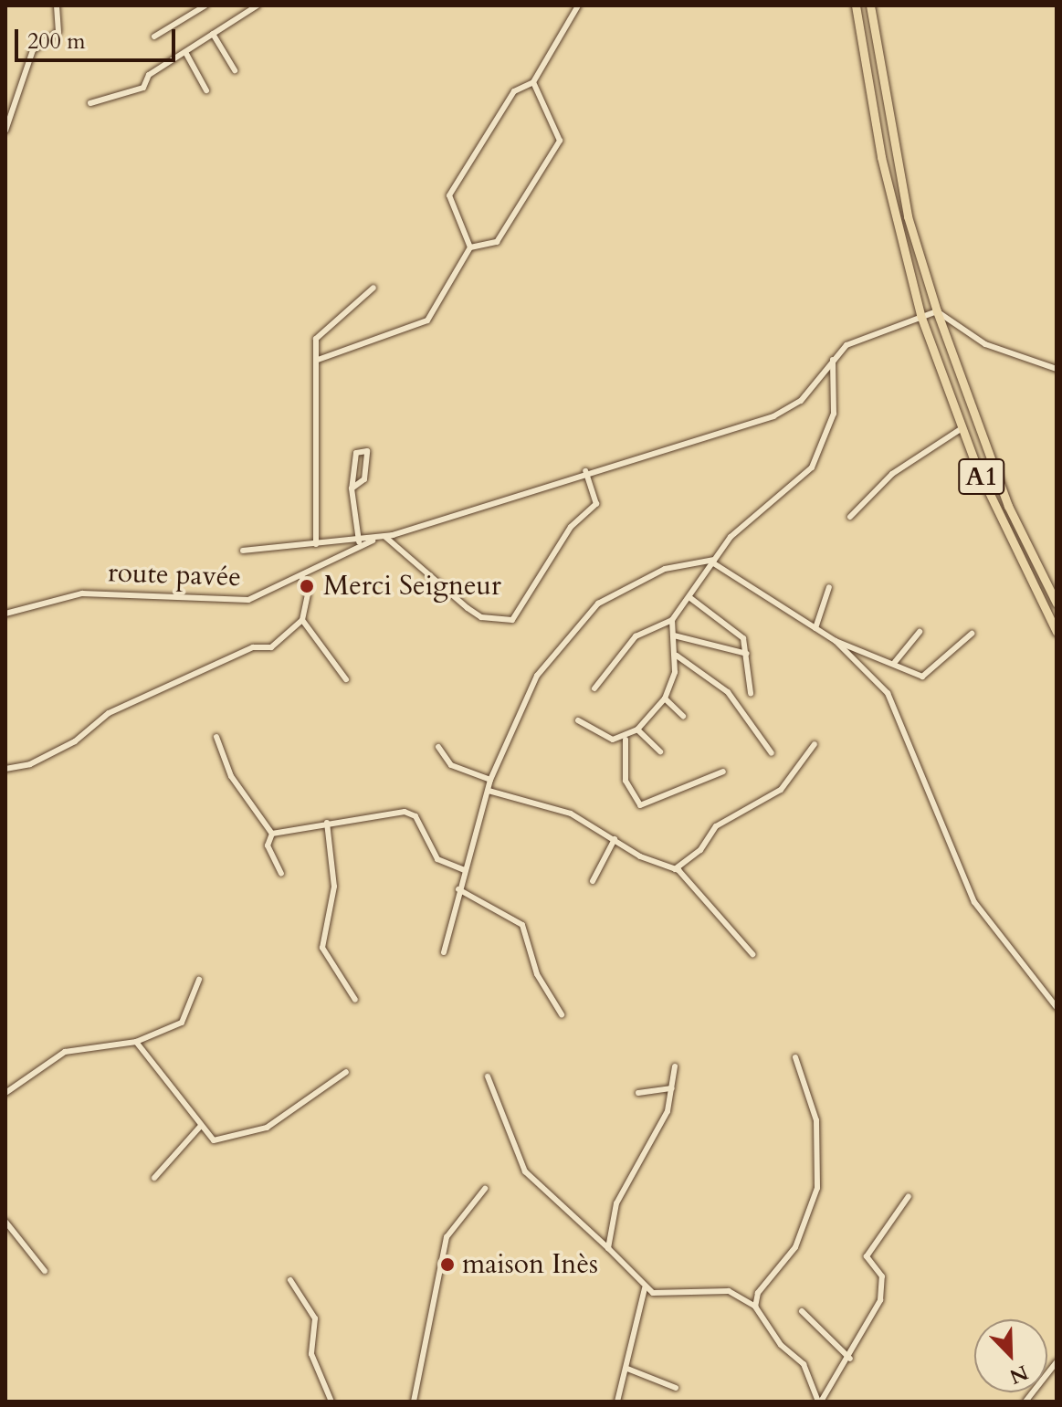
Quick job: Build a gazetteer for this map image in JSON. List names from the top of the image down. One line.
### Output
{"streets":{"highway":["A1"],"street":["route pavée"]},"places":["Merci Seigneur","maison Inès"],"scale_bar":"200 m","north":"bottom right"}
